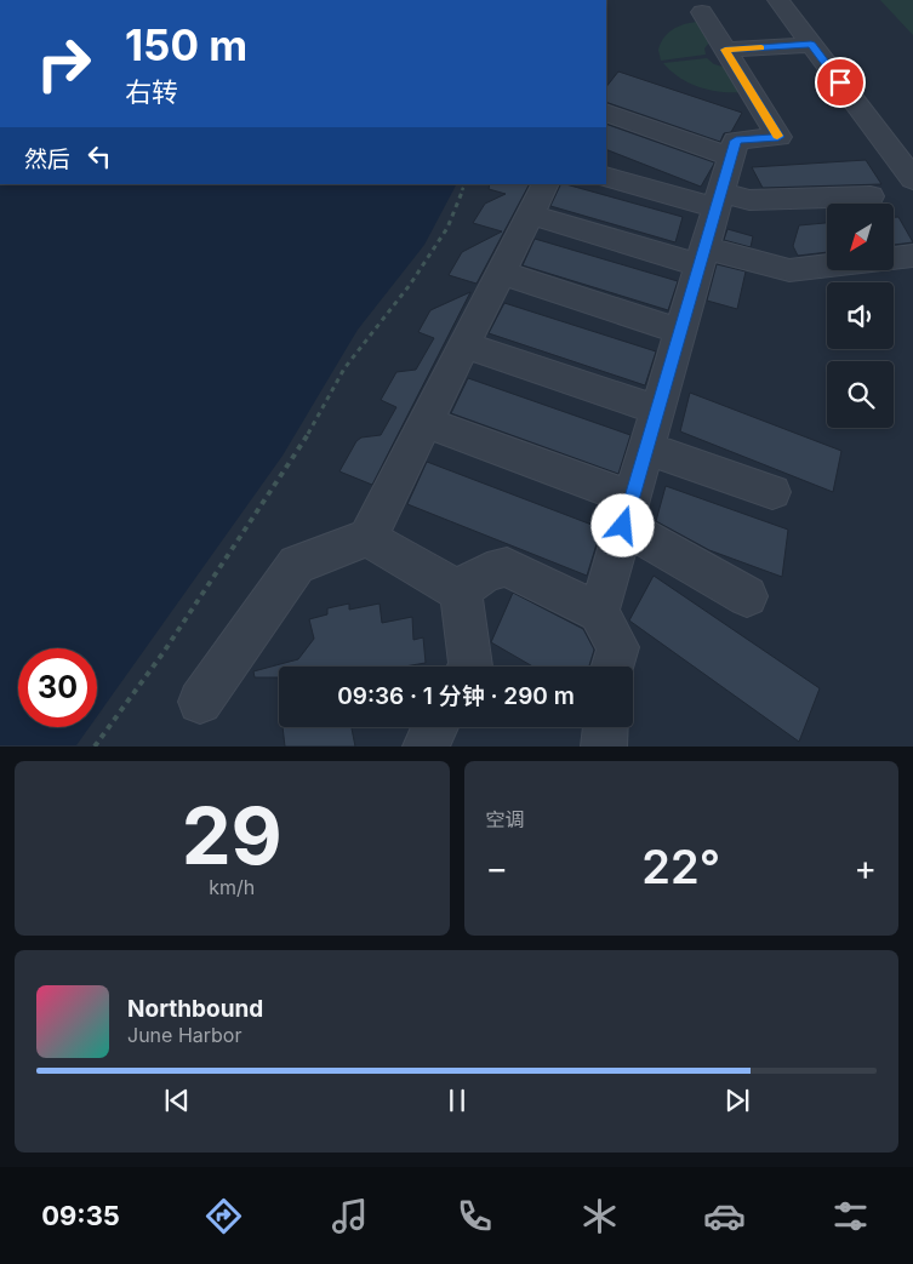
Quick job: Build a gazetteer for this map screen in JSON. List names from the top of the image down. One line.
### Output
{"north":"bottom left","page":{"turn":["150 m","右转"],"then":"然后","limit":"30","trip":"09:36 · 1 分钟 · 290 m","tile":[["29","km/h"],"空调"],"heat":["−","22°","+"],"song":["Northbound","June Harbor"],"tabs":"09:35"}}
